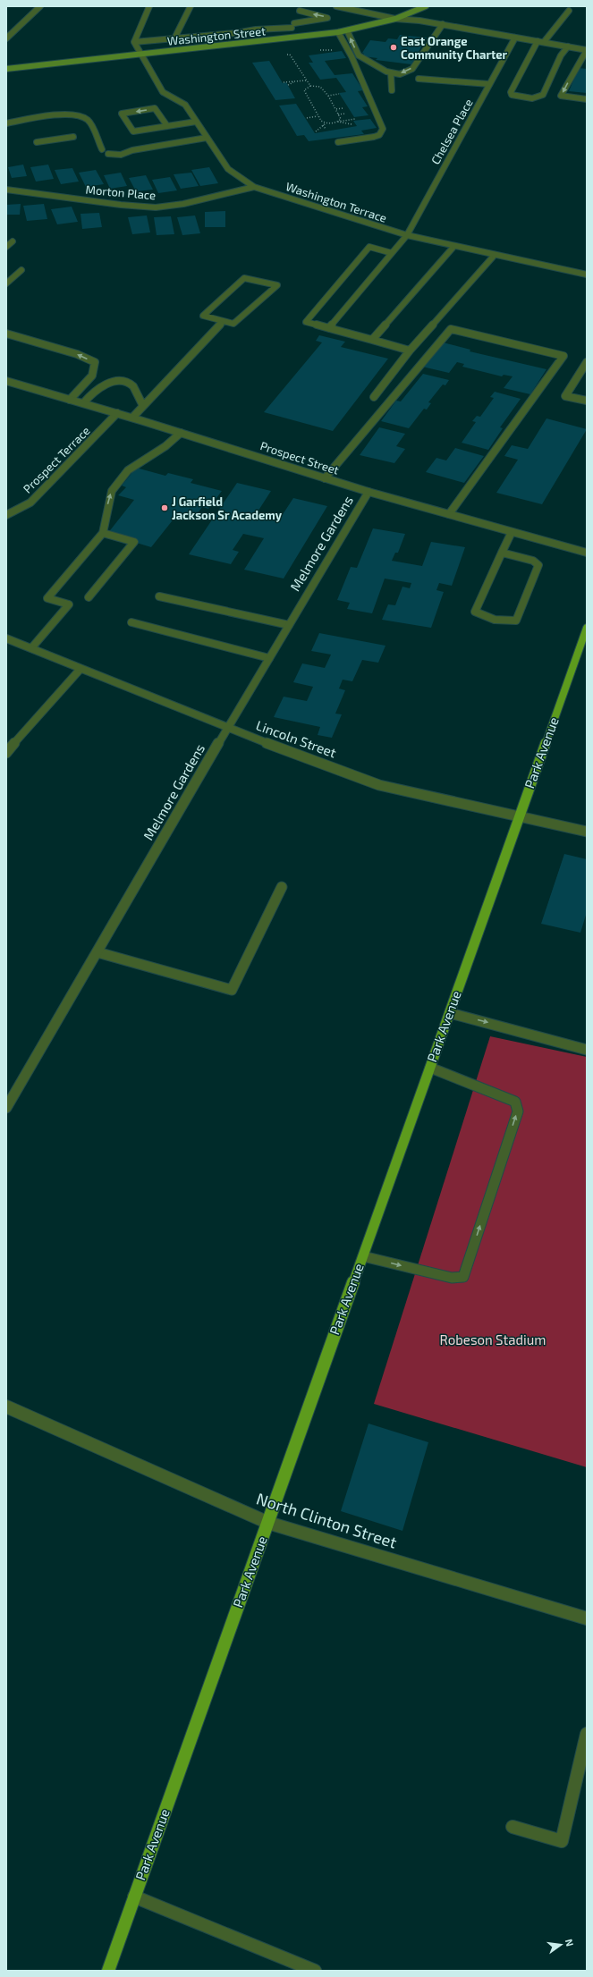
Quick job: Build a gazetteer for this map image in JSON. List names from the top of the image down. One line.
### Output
{"streets":{"main road":["Washington Street","Park Avenue"],"street":["Chelsea Place","Morton Place","Washington Terrace","Prospect Street","Prospect Terrace","Melmore Gardens","Lincoln Street","North Clinton Street"]},"crossings":[["Washington Street","Washington Terrace"],["Chelsea Place","Washington Terrace"],["Morton Place","Washington Terrace"],["Prospect Street","Prospect Terrace"],["Prospect Street","Melmore Gardens"],["Melmore Gardens","Lincoln Street"],["Lincoln Street","Park Avenue"],["Park Avenue","North Clinton Street"]],"parks":["Robeson Stadium"],"places":["East Orange Community Charter","J Garfield Jackson Sr Academy"],"north":"right"}
